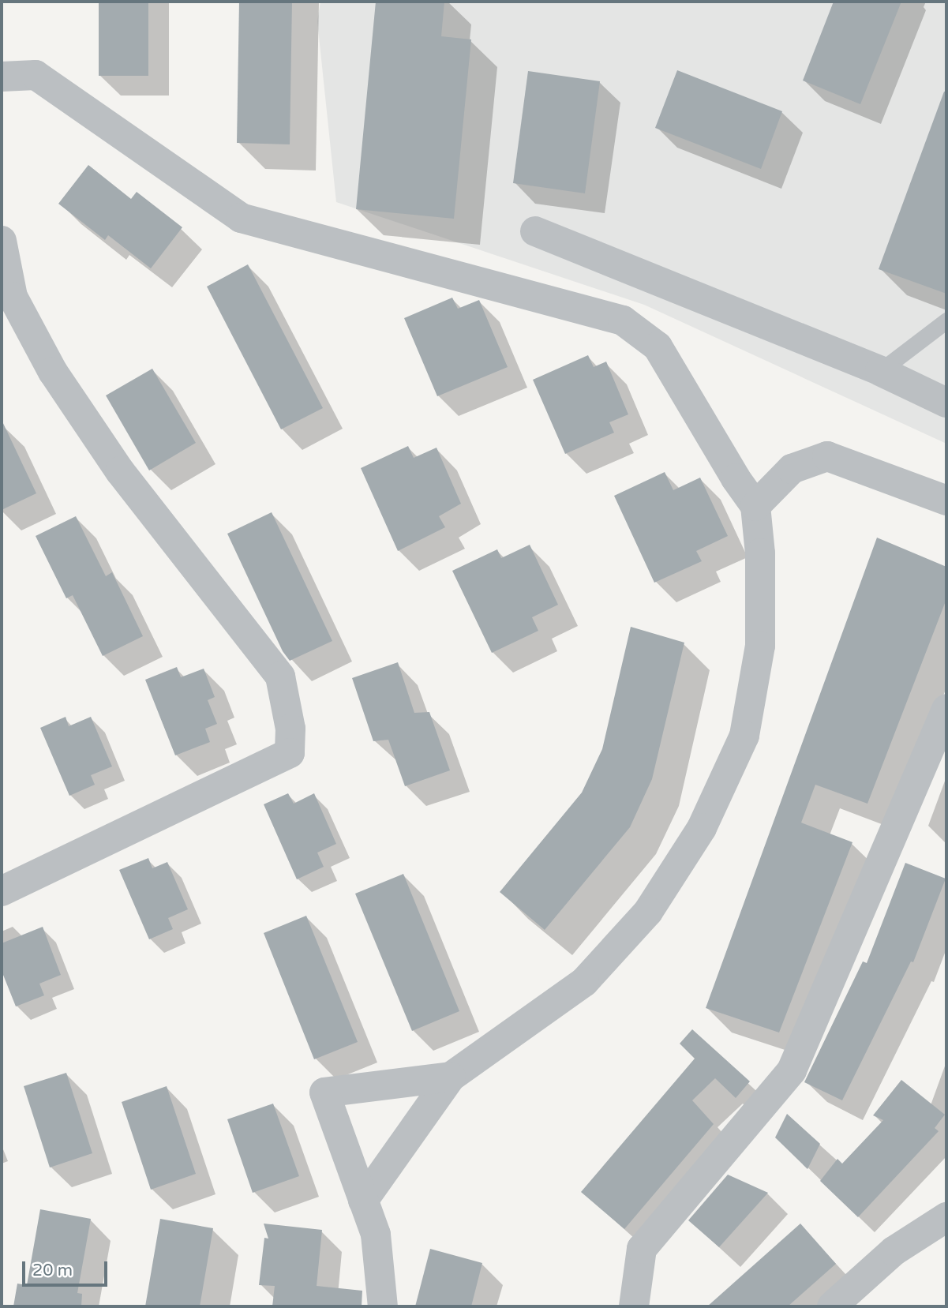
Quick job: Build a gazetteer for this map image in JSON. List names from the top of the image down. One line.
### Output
{"scale_bar":"20 m"}
